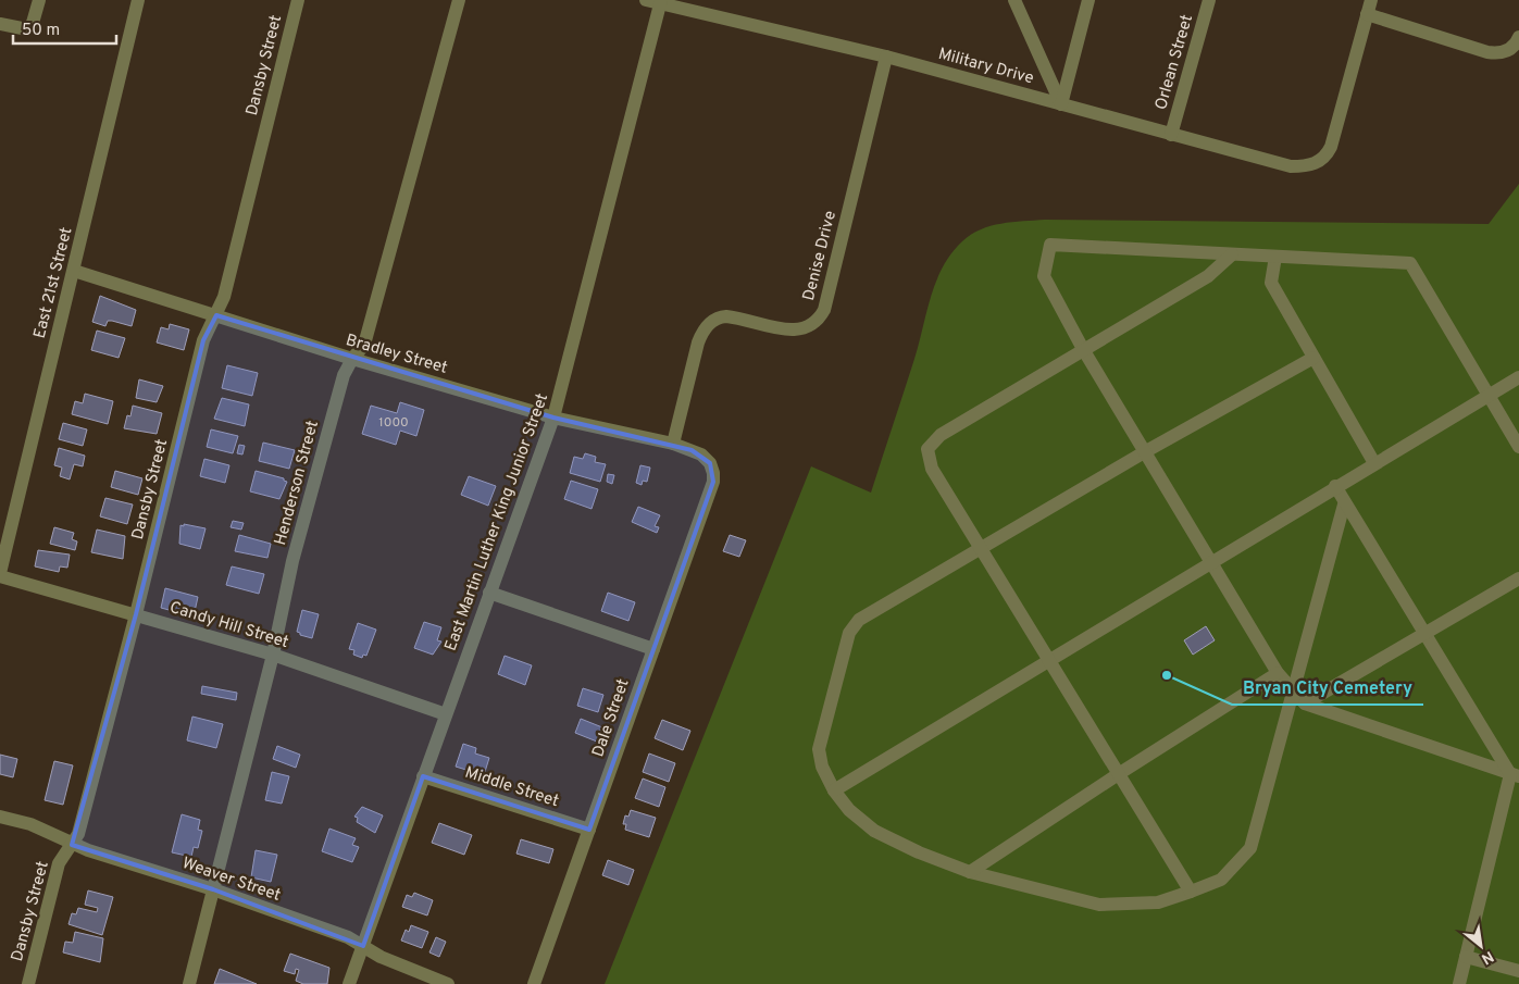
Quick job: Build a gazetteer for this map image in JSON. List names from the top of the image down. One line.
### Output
{"streets":{"street":["Orlean Street","Dansby Street","Military Drive","Denise Drive","East 21st Street","Bradley Street","Henderson Street","East Martin Luther King Junior Street","Candy Hill Street","Dale Street","Middle Street","Weaver Street"]},"crossings":[["Orlean Street","Military Drive"],["Dansby Street","Bradley Street"],["Dansby Street","Candy Hill Street"],["Dansby Street","Weaver Street"],["Military Drive","Denise Drive"],["Military Drive","East Martin Luther King Junior Street"],["Denise Drive","Bradley Street"],["East 21st Street","Bradley Street"],["East 21st Street","Candy Hill Street"],["Bradley Street","Henderson Street"],["Bradley Street","East Martin Luther King Junior Street"],["Bradley Street","Dale Street"],["Henderson Street","Candy Hill Street"],["Henderson Street","Weaver Street"],["East Martin Luther King Junior Street","Candy Hill Street"],["East Martin Luther King Junior Street","Middle Street"],["East Martin Luther King Junior Street","Weaver Street"],["Dale Street","Middle Street"]],"places":["Bryan City Cemetery"],"house_numbers":["1000"],"scale_bar":"50 m","north":"bottom right"}
